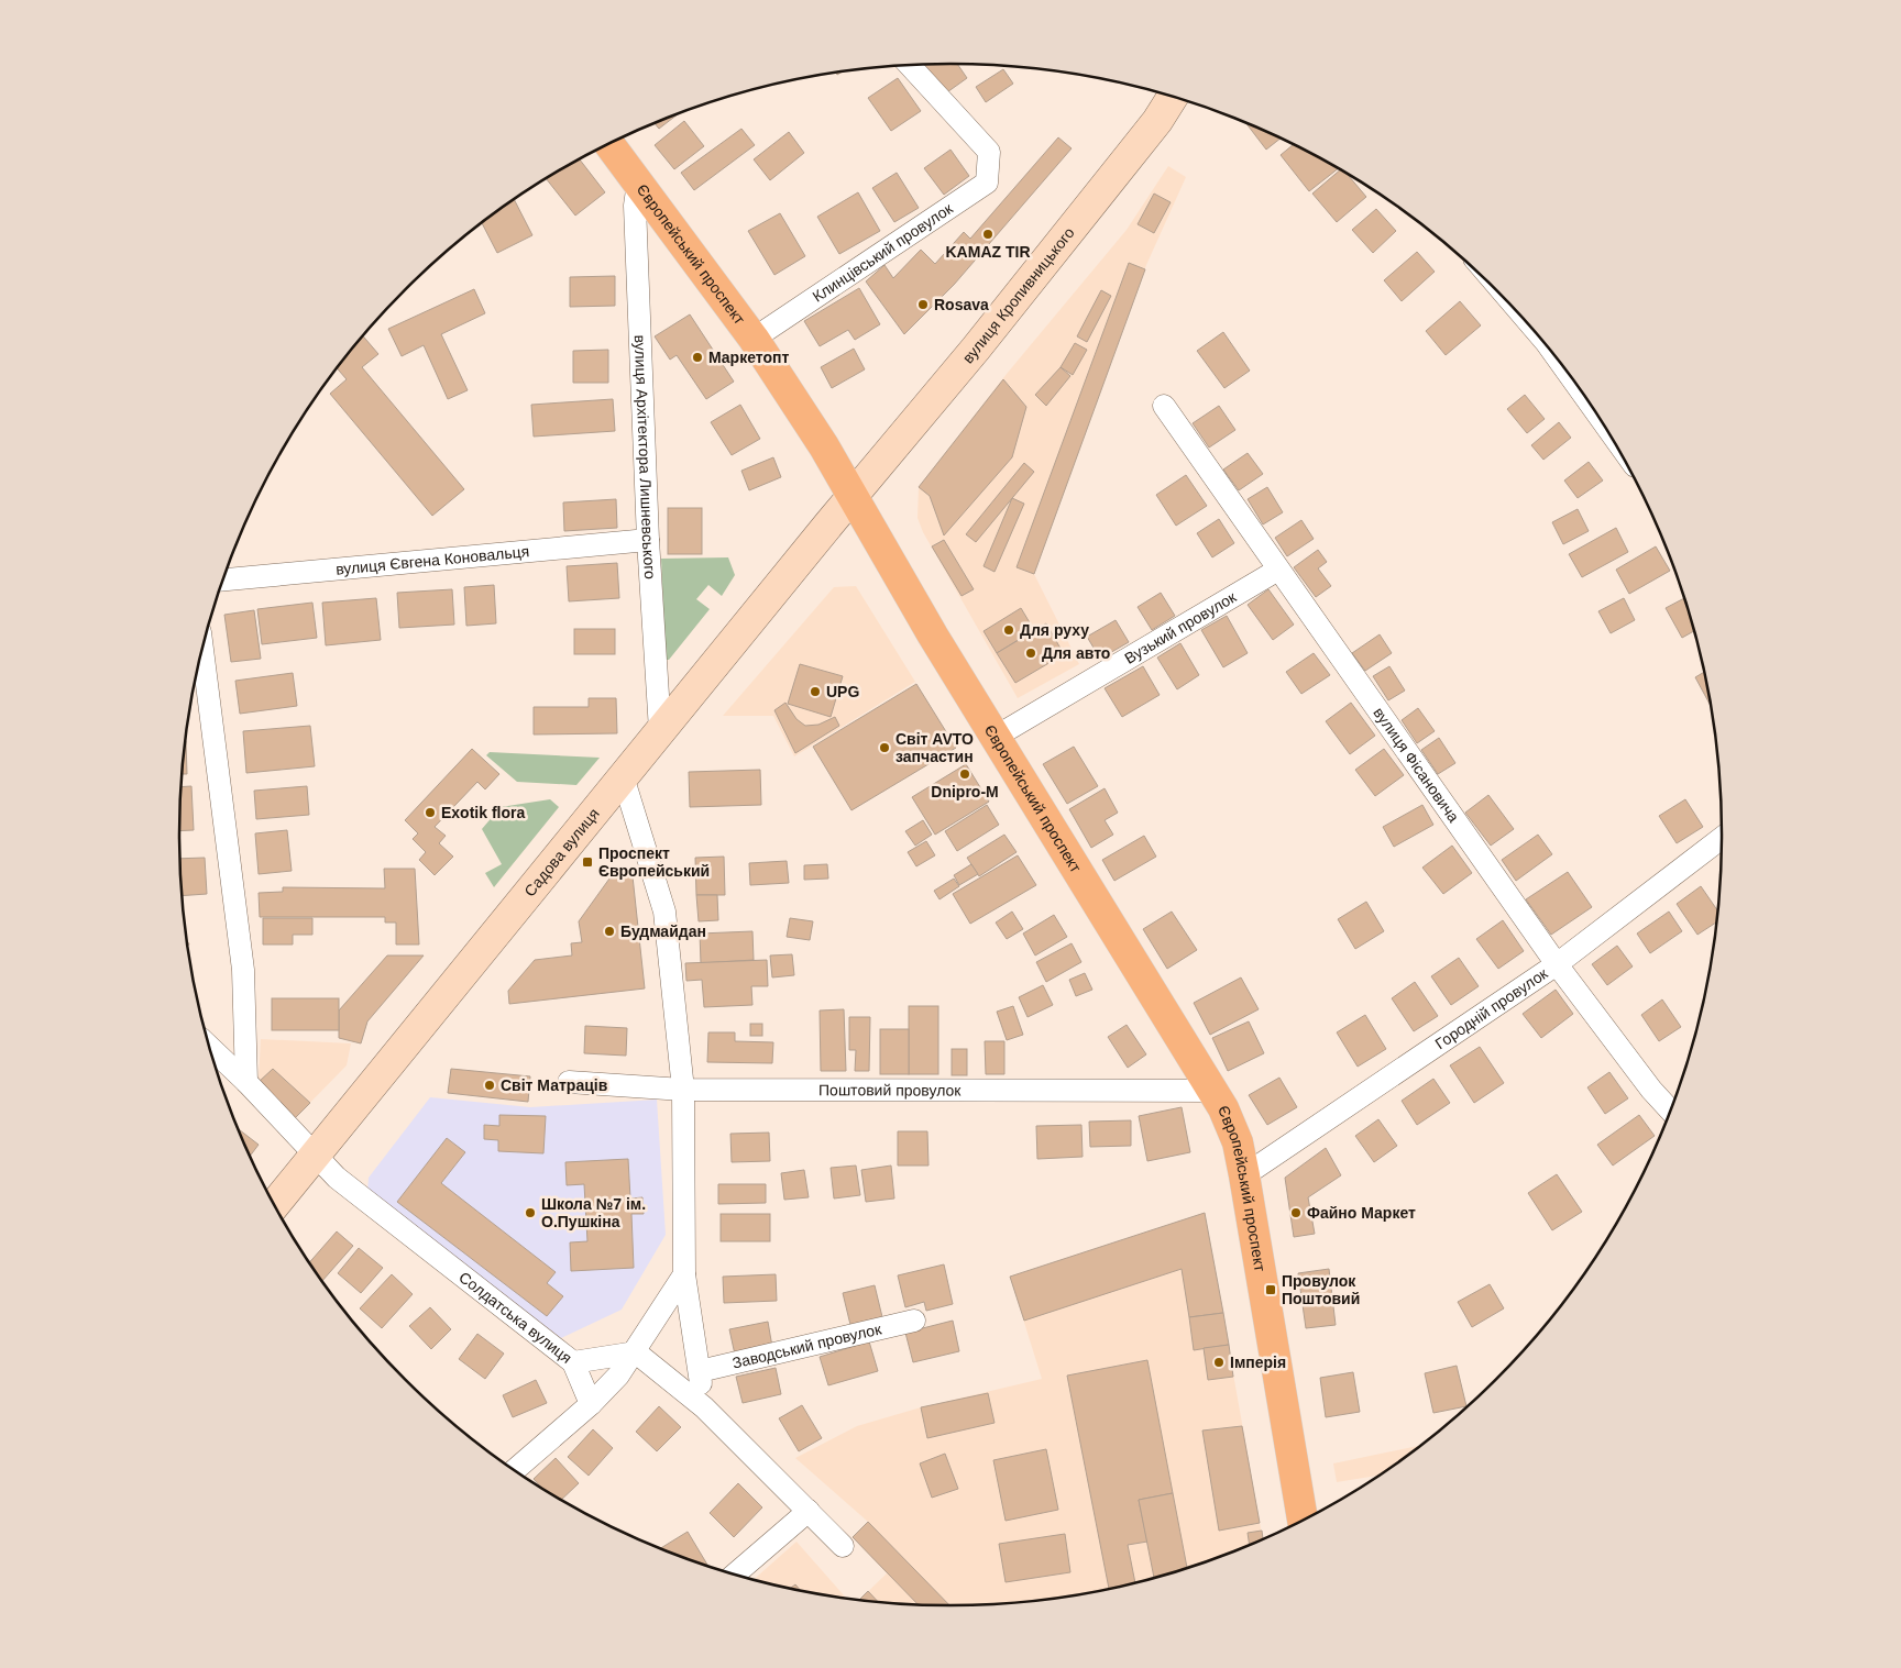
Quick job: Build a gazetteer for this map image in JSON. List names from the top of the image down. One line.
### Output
{"streets":{"main road":["Європейський проспект","вулиця Кропивницького","Садова вулиця"],"street":["Клинцівський провулок","вулиця Архітектора Лишневського","вулиця Євгена Коновальця","Вузький провулок","вулиця Фісановича","Городній провулок","Поштовий провулок","Солдатська вулиця","Заводський провулок"]},"crossings":[["Клинцівський провулок","Європейський проспект"],["Європейський проспект","вулиця Кропивницького"],["Європейський проспект","вулиця Архітектора Лишневського"],["Європейський проспект","Вузький провулок"],["Європейський проспект","Садова вулиця"],["Європейський проспект","Городній провулок"],["Європейський проспект","Поштовий провулок"],["вулиця Кропивницького","Садова вулиця"],["вулиця Архітектора Лишневського","вулиця Євгена Коновальця"],["вулиця Архітектора Лишневського","Садова вулиця"],["Вузький провулок","вулиця Фісановича"],["вулиця Фісановича","Городній провулок"],["Садова вулиця","Солдатська вулиця"]],"places":{"other":["KAMAZ TIR","Rosava","Маркетопт","Для руху","Для авто","UPG","Світ AVTO запчастин","Dnipro-M","Exotik flora","Будмайдан","Світ Матраців","Школа №7 ім. О.Пушкіна","Файно Маркет","Імперія"],"transit":["Проспект Європейський","Провулок Поштовий"]}}
